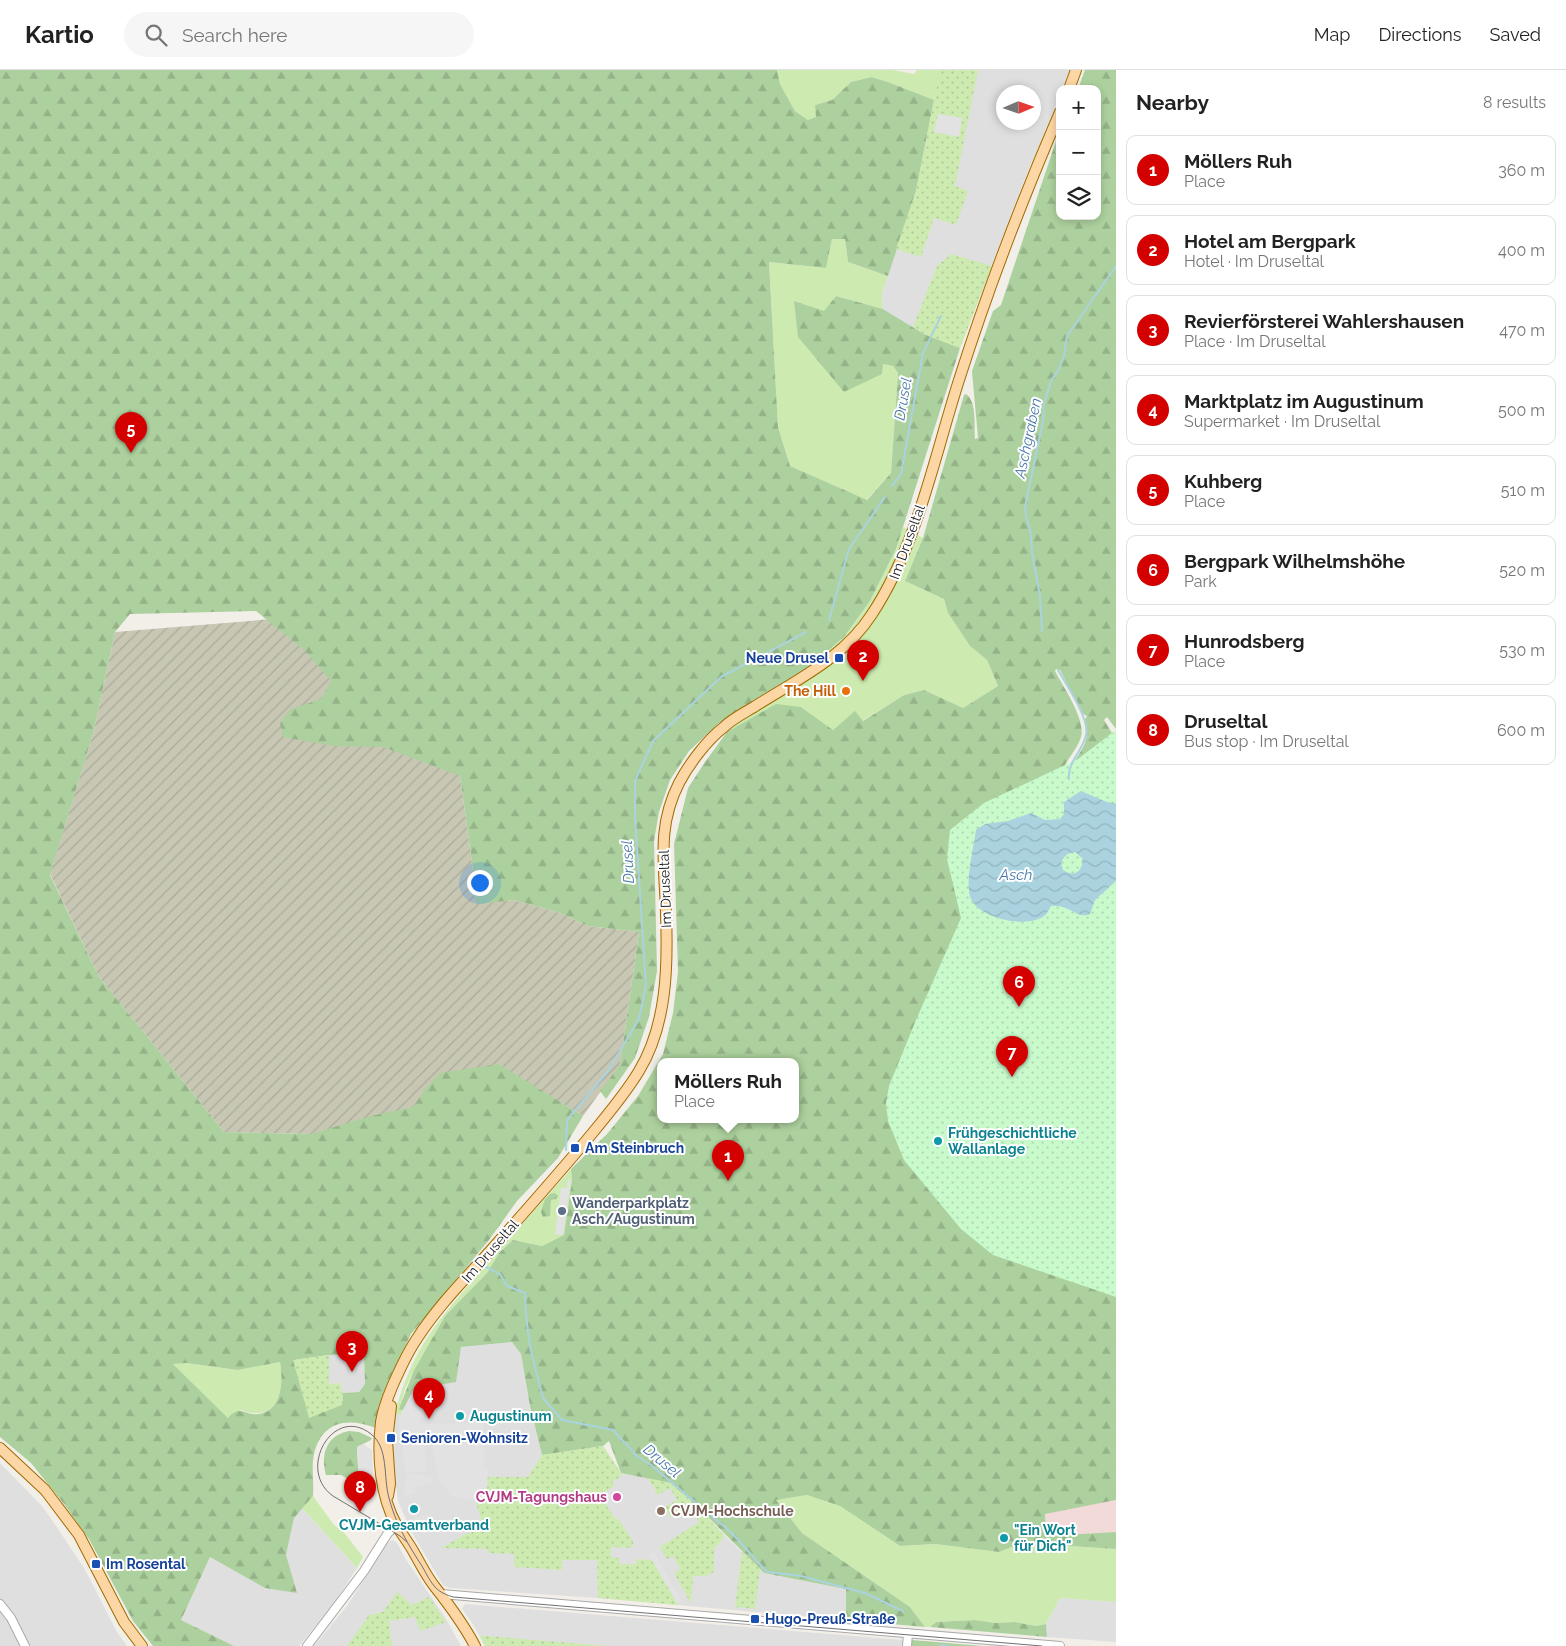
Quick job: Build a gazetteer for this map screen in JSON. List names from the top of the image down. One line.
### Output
{"streets":{"main road":["Im Druseltal"]},"water":["Drusel","Aschgraben","Asch"],"places":{"transit":["Neue Drusel","Am Steinbruch","Senioren-Wohnsitz","Im Rosental","Hugo-Preuß-Straße"],"other":["The Hill","Frühgeschichtliche Wallanlage","Wanderparkplatz Asch/Augustinum","Augustinum","CVJM-Tagungshaus","CVJM-Gesamtverband","CVJM-Hochschule","\"Ein Wort für Dich\""]},"north":"right","page":{"header":"Kartio","search":"Search here","nav":["Map","Directions","Saved"],"heading":["Nearby","8 results"],"map_buttons":["+","−"],"list":[{"mark":"1","name":"Möllers Ruh","note":"Place","value":"360 m"},{"mark":"2","name":"Hotel am Bergpark","note":"Hotel · Im Druseltal","value":"400 m"},{"mark":"3","name":"Revierförsterei Wahlershausen","note":"Place · Im Druseltal","value":"470 m"},{"mark":"4","name":"Marktplatz im Augustinum","note":"Supermarket · Im Druseltal","value":"500 m"},{"mark":"5","name":"Kuhberg","note":"Place","value":"510 m"},{"mark":"6","name":"Bergpark Wilhelmshöhe","note":"Park","value":"520 m"},{"mark":"7","name":"Hunrodsberg","note":"Place","value":"530 m"},{"mark":"8","name":"Druseltal","note":"Bus stop · Im Druseltal","value":"600 m"}],"pins":["5","2","6","7","1","3","4","8"],"popup":["Möllers Ruh","Place"]}}
